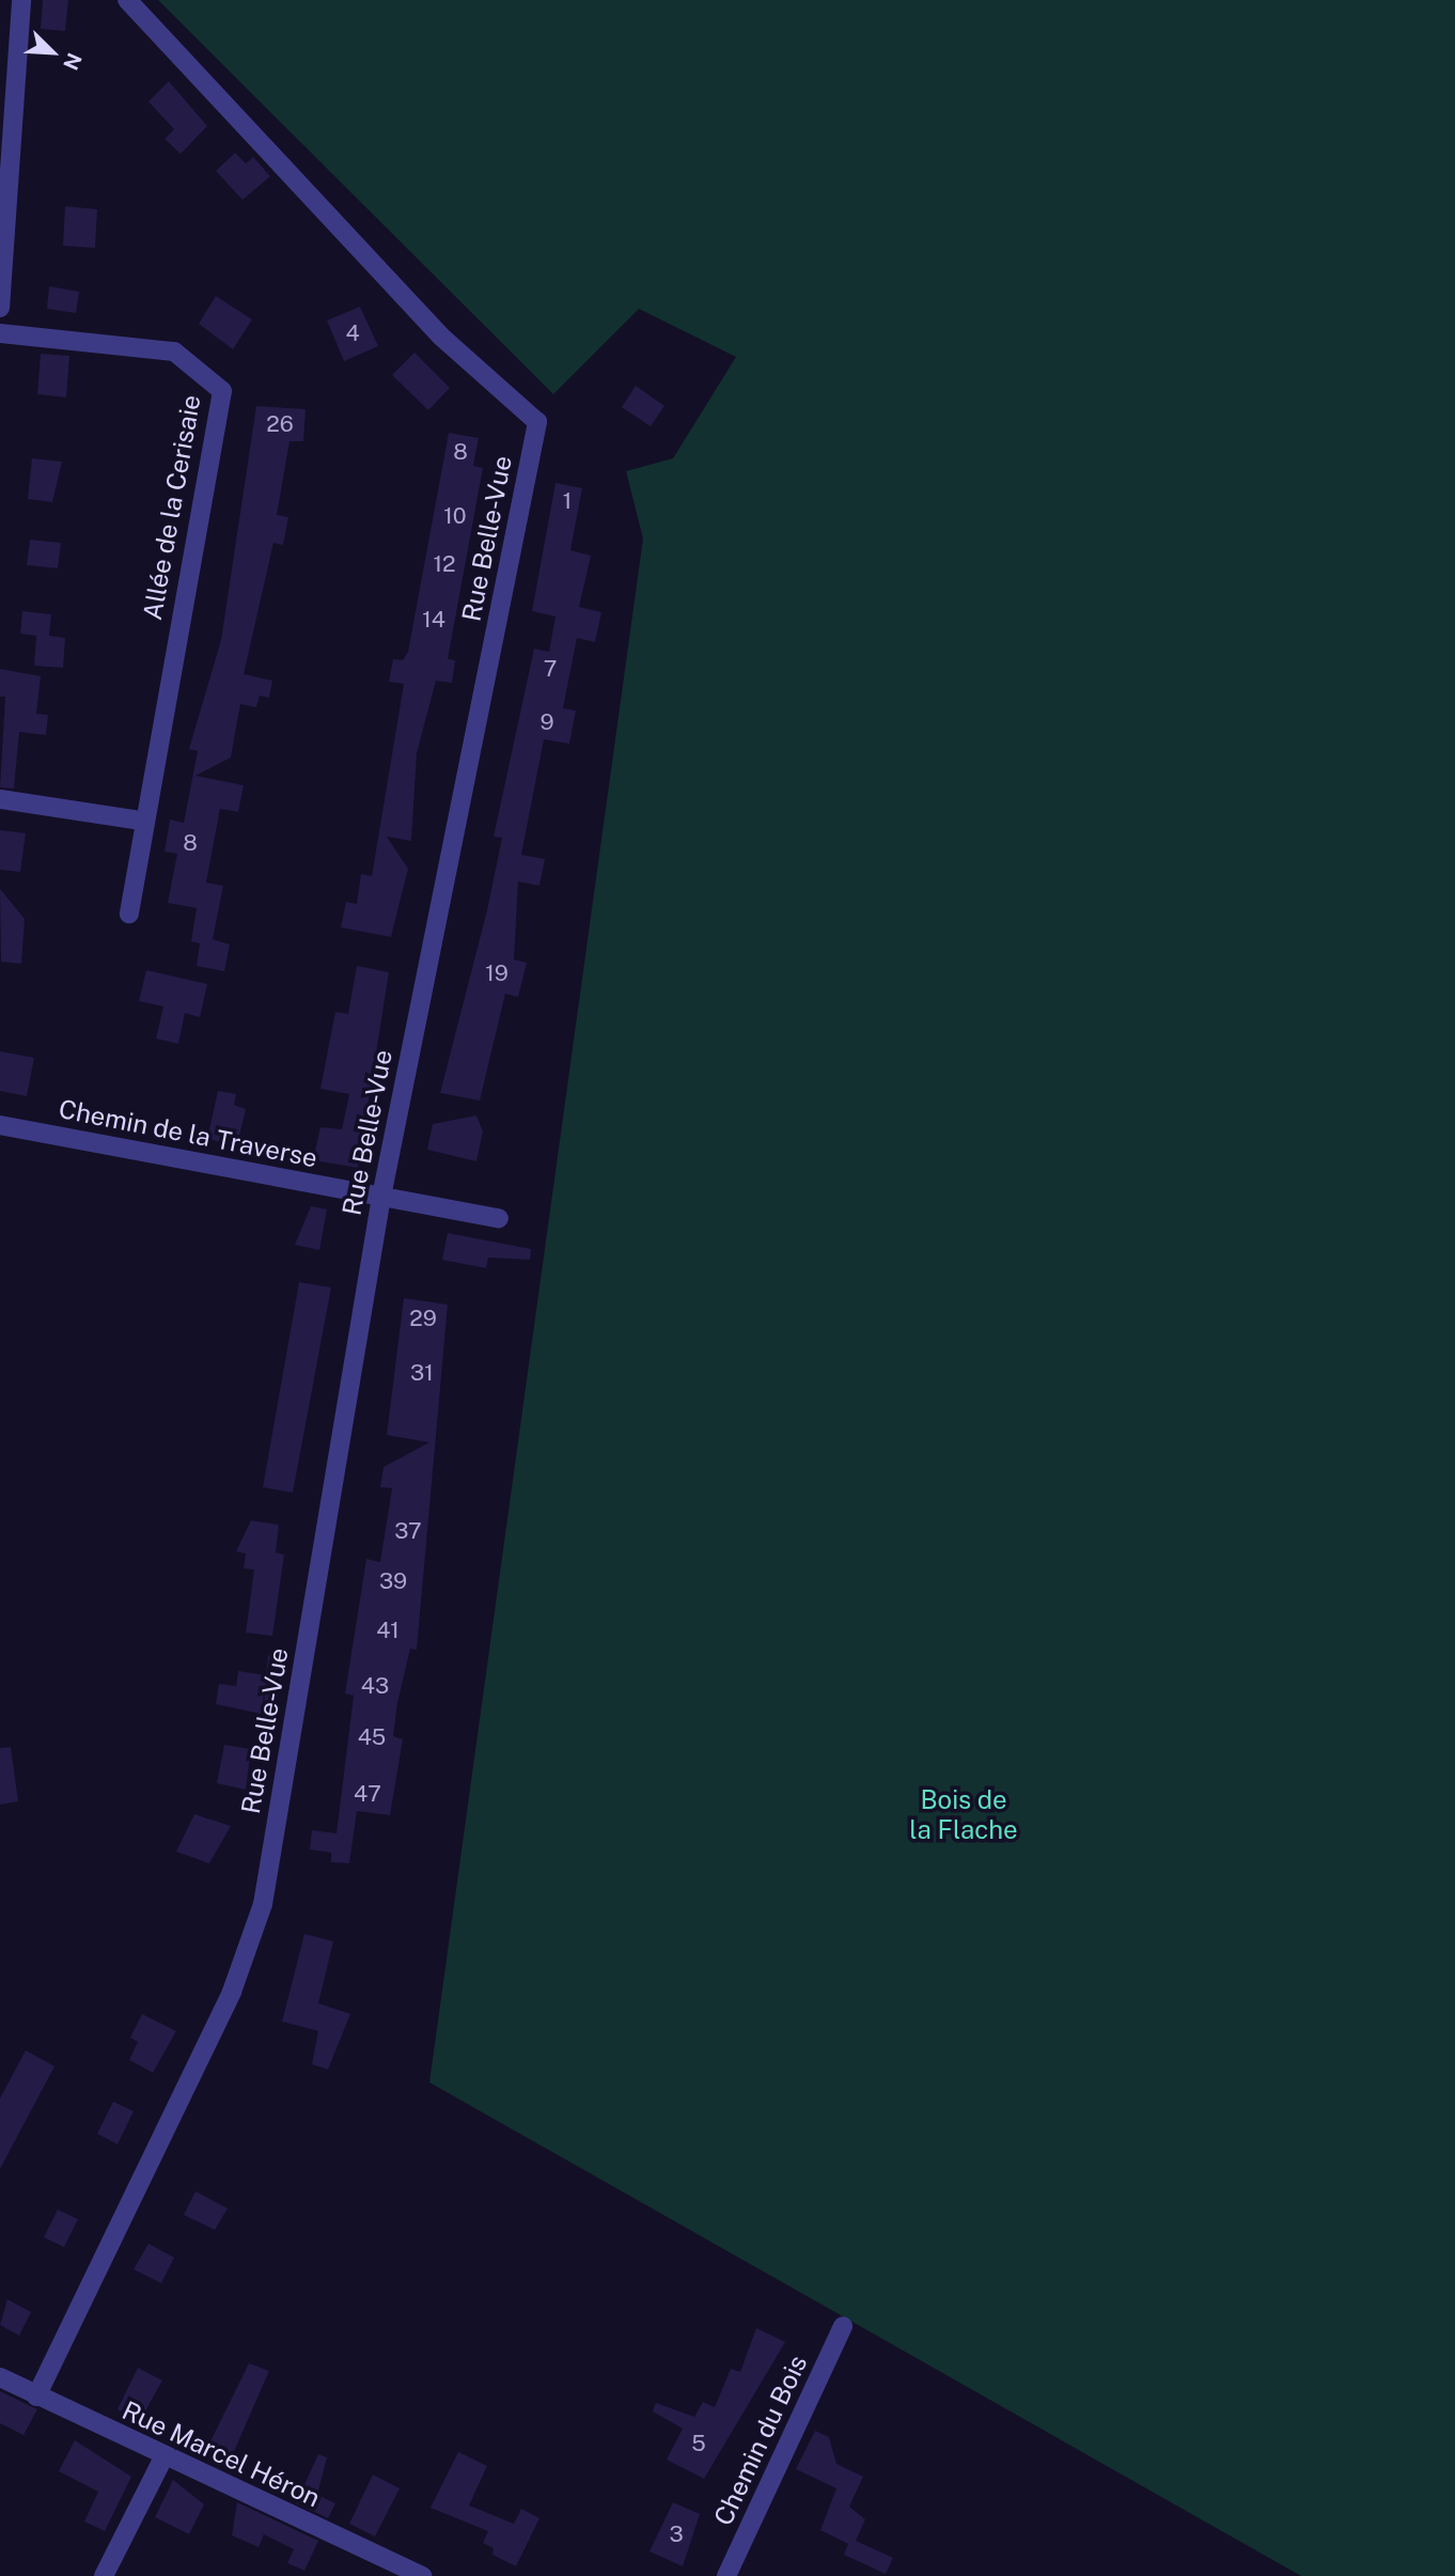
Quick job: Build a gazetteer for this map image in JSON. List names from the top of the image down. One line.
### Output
{"streets":{"street":["Allée de la Cerisaie","Rue Belle-Vue","Chemin de la Traverse","Chemin du Bois","Rue Marcel Héron"]},"crossings":[["Rue Belle-Vue","Chemin de la Traverse"],["Rue Belle-Vue","Rue Marcel Héron"]],"parks":["Bois de la Flache"],"house_numbers":["4","26","8","1","10","12","14","7","9","8","19","29","31","37","39","41","43","45","47","5","3"],"north":"bottom right"}
